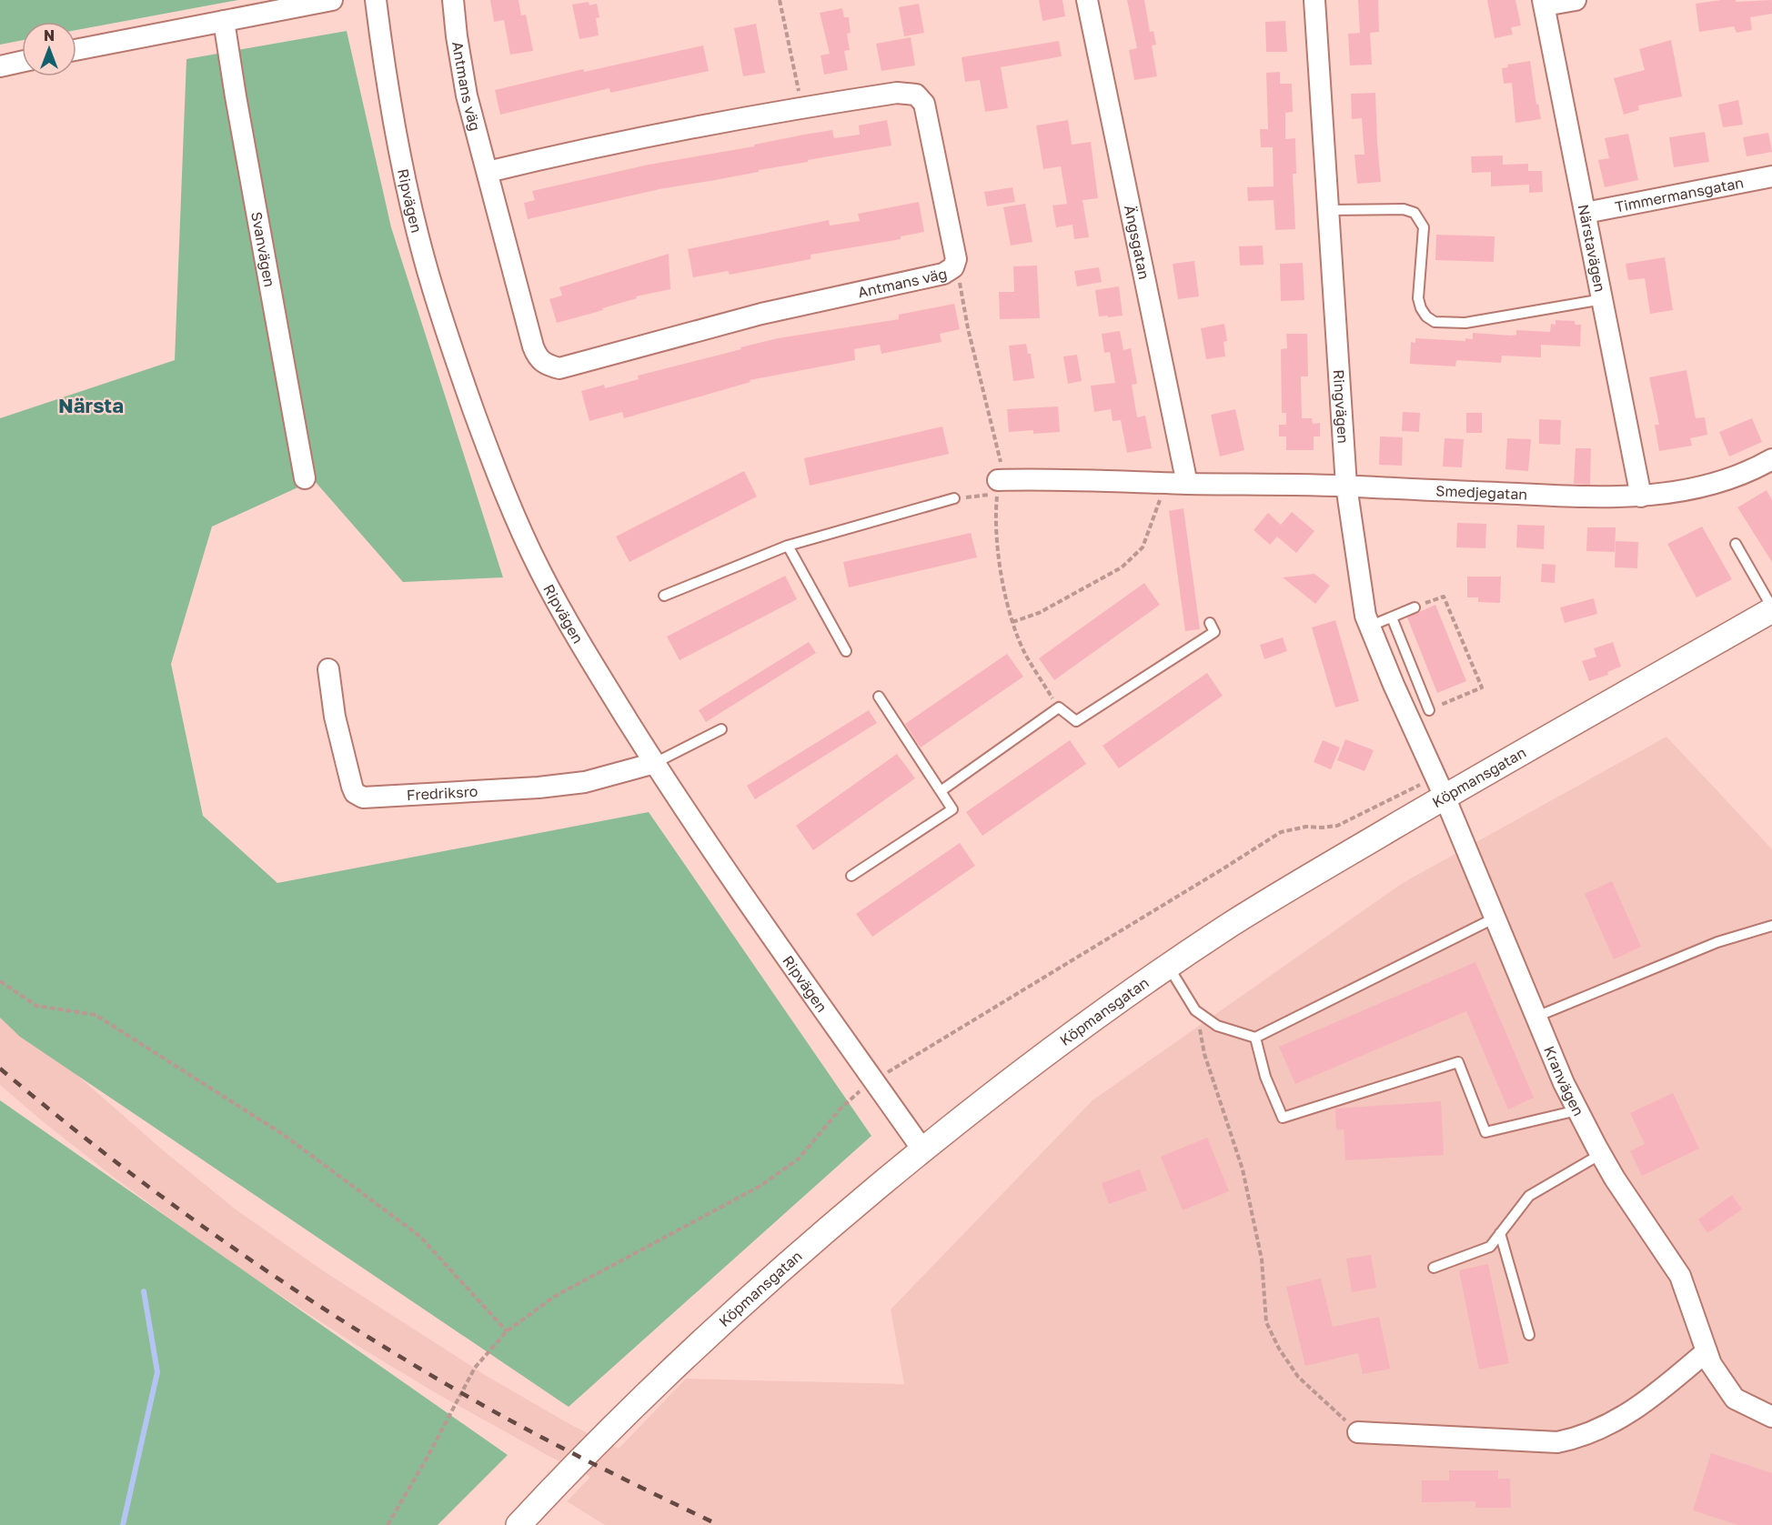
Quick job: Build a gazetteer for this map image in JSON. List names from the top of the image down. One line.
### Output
{"streets":{"street":["Antmans väg","Timmermansgatan","Ripvägen","Ängsgatan","Närstavägen","Svanvägen","Ringvägen","Smedjegatan","Köpmansgatan","Fredriksro","Kranvägen"]},"crossings":[["Timmermansgatan","Närstavägen"],["Ripvägen","Köpmansgatan"],["Ripvägen","Fredriksro"],["Ängsgatan","Smedjegatan"],["Närstavägen","Smedjegatan"],["Ringvägen","Smedjegatan"],["Ringvägen","Köpmansgatan"],["Ringvägen","Kranvägen"],["Köpmansgatan","Kranvägen"]],"districts":["Närsta"],"north":"top"}
